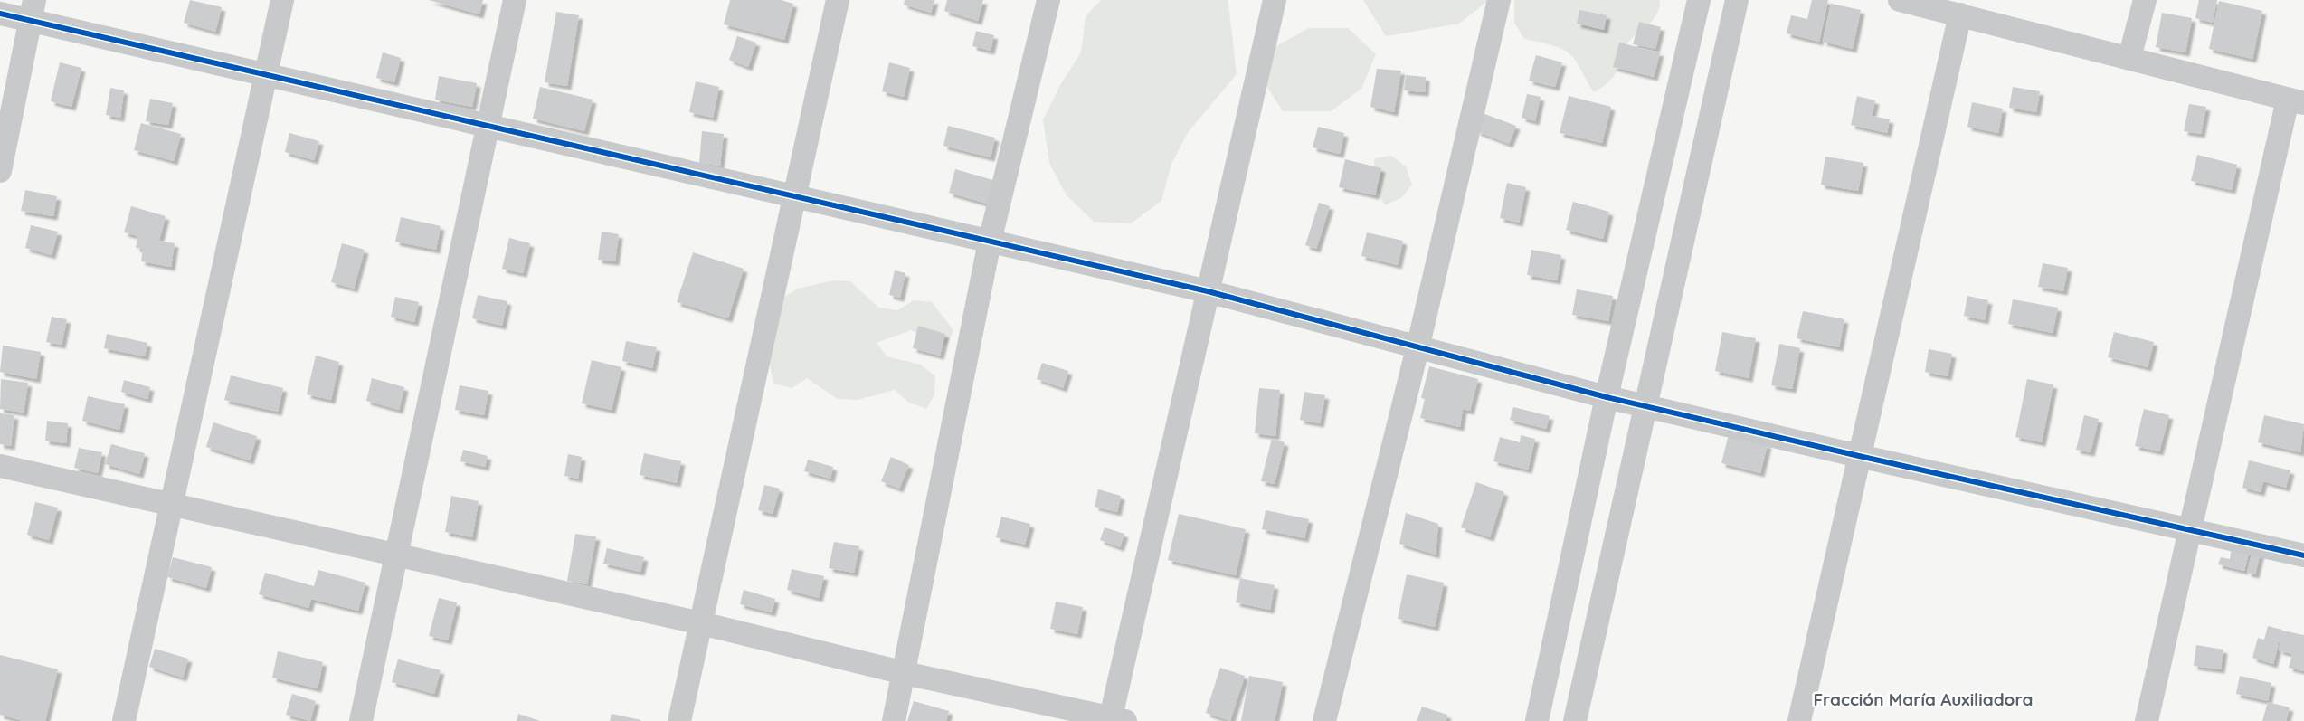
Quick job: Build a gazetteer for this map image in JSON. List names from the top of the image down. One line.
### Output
{"districts":["Fracción María Auxiliadora"]}
